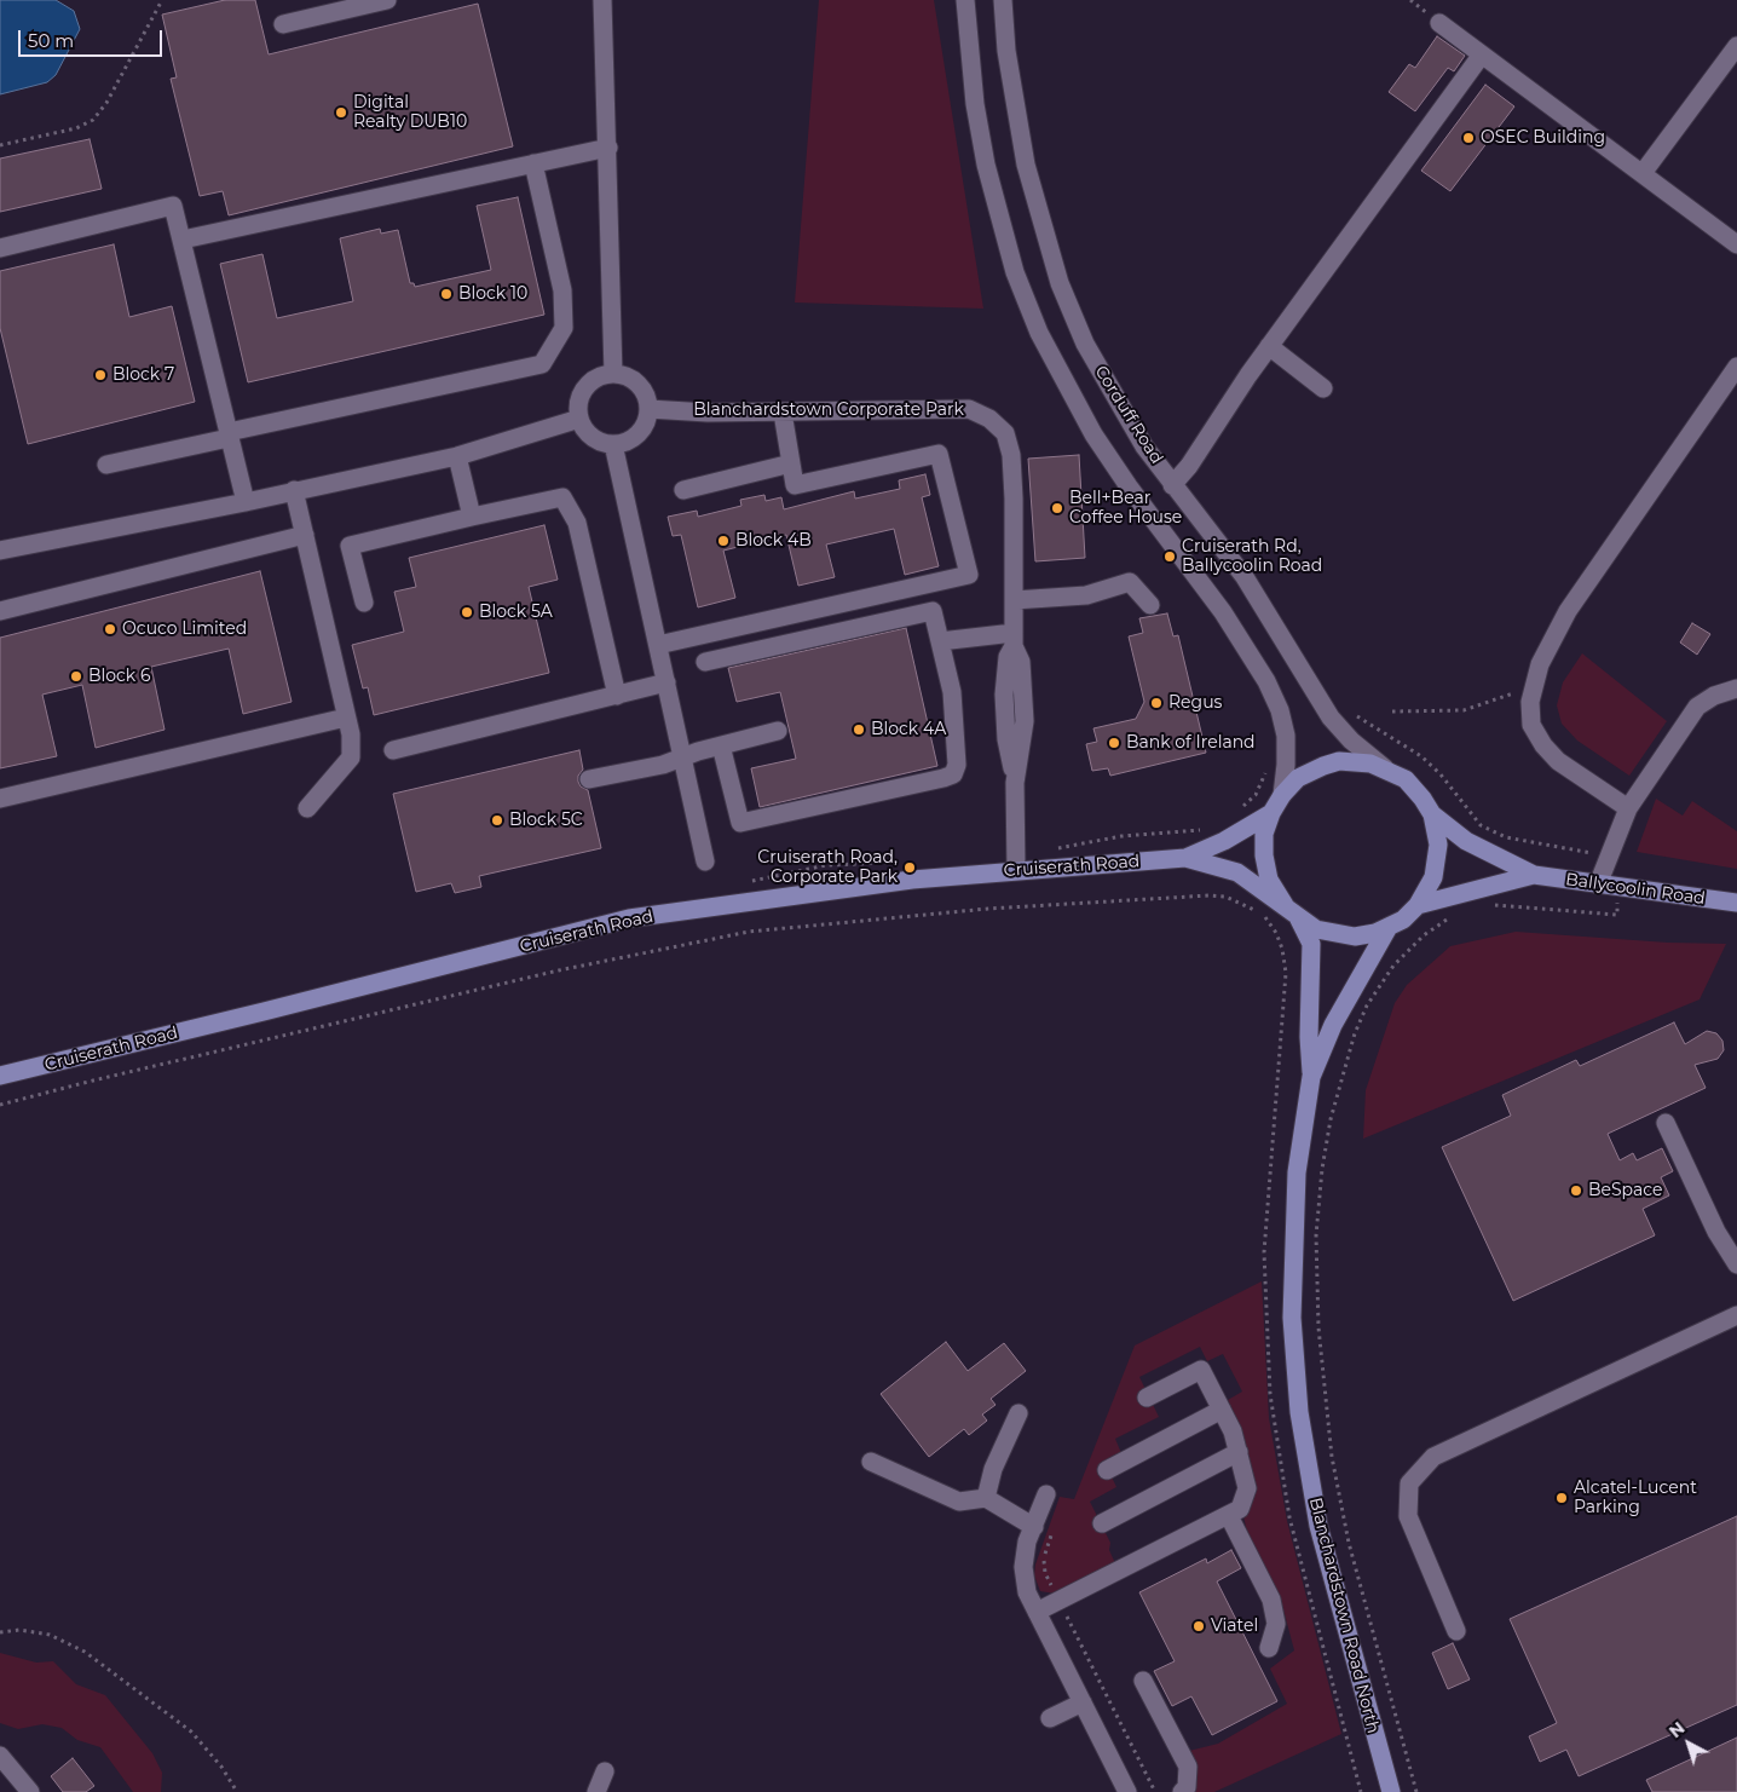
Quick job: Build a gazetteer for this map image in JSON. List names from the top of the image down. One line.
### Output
{"streets":{"main road":["Cruiserath Road","Ballycoolin Road","Blanchardstown Road North"],"street":["Blanchardstown Corporate Park","Corduff Road"]},"crossings":[["Blanchardstown Corporate Park","Cruiserath Road"],["Corduff Road","Cruiserath Road"],["Corduff Road","Ballycoolin Road"],["Corduff Road","Blanchardstown Road North"],["Cruiserath Road","Ballycoolin Road"],["Cruiserath Road","Blanchardstown Road North"],["Ballycoolin Road","Blanchardstown Road North"]],"places":["Digital Realty DUB10","OSEC Building","Block 10","Block 7","Bell+Bear Coffee House","Block 4B","Cruiserath Rd, Ballycoolin Road","Block 5A","Ocuco Limited","Block 6","Regus","Block 4A","Bank of Ireland","Block 5C","Cruiserath Road, Corporate Park","BeSpace","Alcatel-Lucent Parking","Viatel"],"scale_bar":"50 m","north":"top left"}
